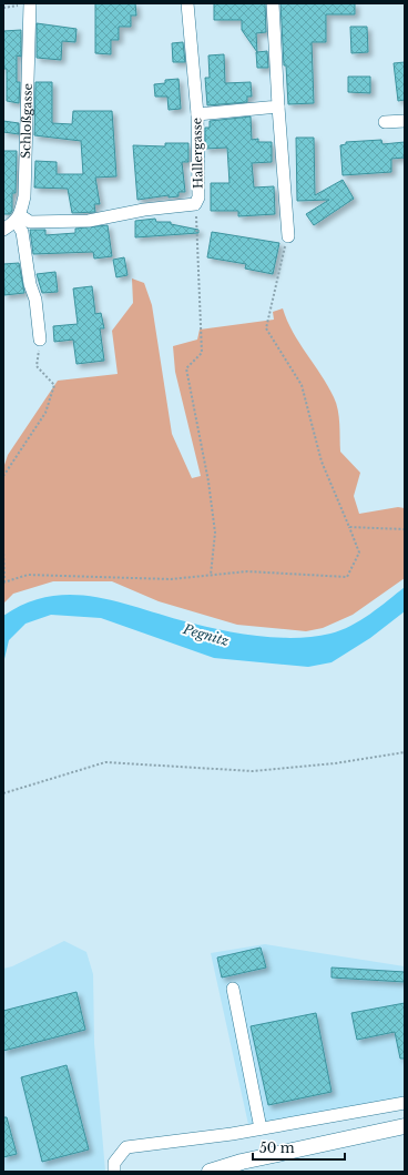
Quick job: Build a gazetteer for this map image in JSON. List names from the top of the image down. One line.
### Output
{"streets":{"street":["Schloßgasse","Hallergasse"]},"crossings":[["Schloßgasse","Hallergasse"]],"water":["Pegnitz"],"scale_bar":"50 m"}
